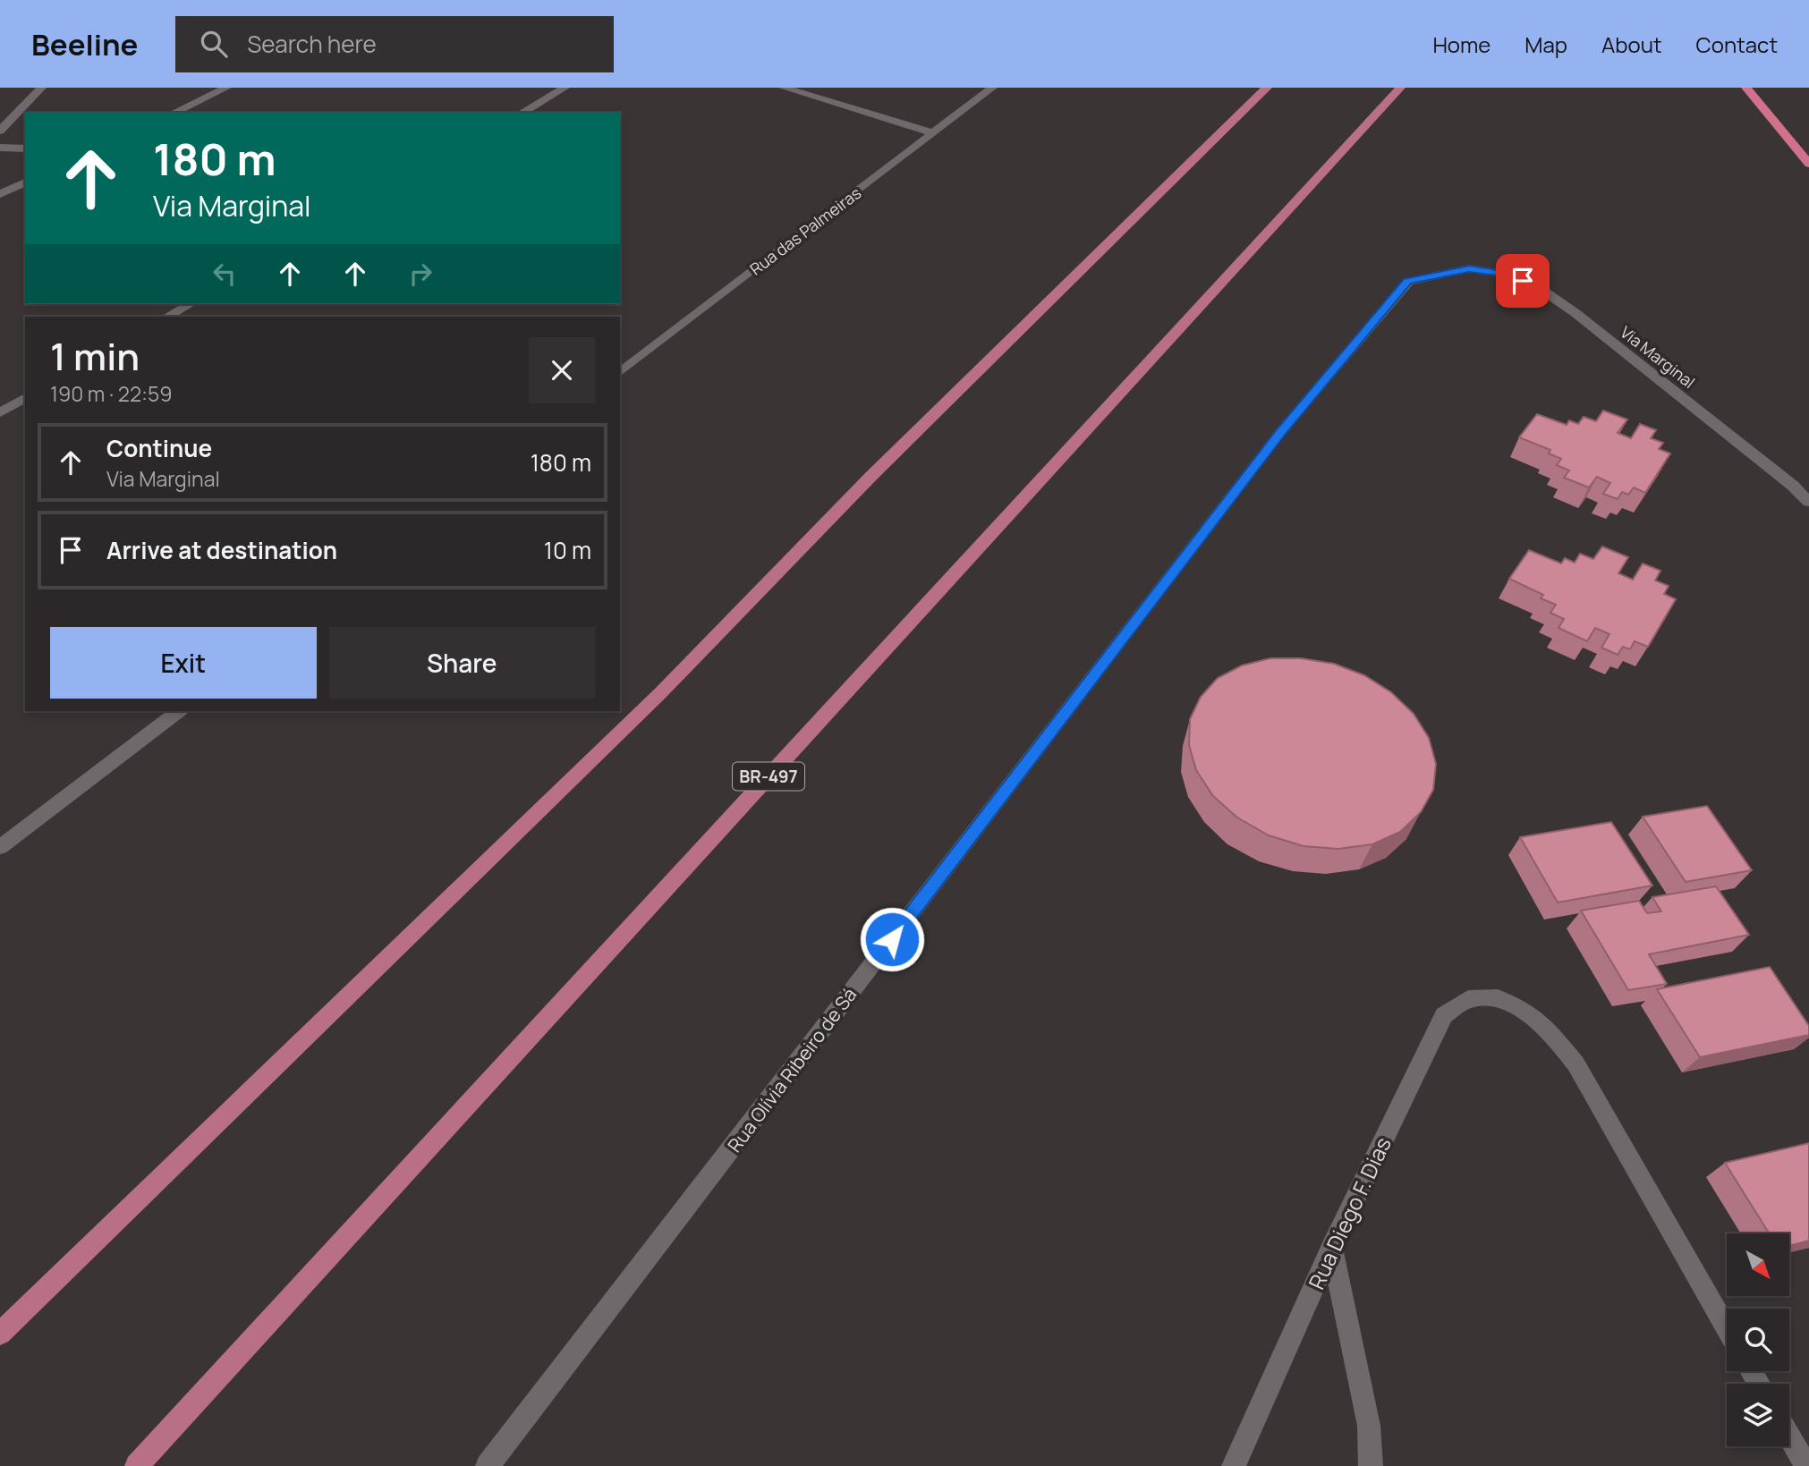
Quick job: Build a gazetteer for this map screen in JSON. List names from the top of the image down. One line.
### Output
{"streets":{"main road":["BR-497"],"street":["Rua das Palmeiras","Via Marginal","Rua Olívia Ribeiro de Sá","Rua Diego F. Dias"]},"crossings":[["Via Marginal","Rua Olívia Ribeiro de Sá"]],"north":"bottom right","page":{"header":"Beeline","search":"Search here","nav":["Home","Map","About","Contact"],"turn":["180 m","Via Marginal"],"heading":["1 min","190 m · 22:59"],"list":[{"name":"Continue","note":"Via Marginal","value":"180 m"},{"name":"Arrive at destination","value":"10 m"}],"buttons":["Exit","Share"]}}
